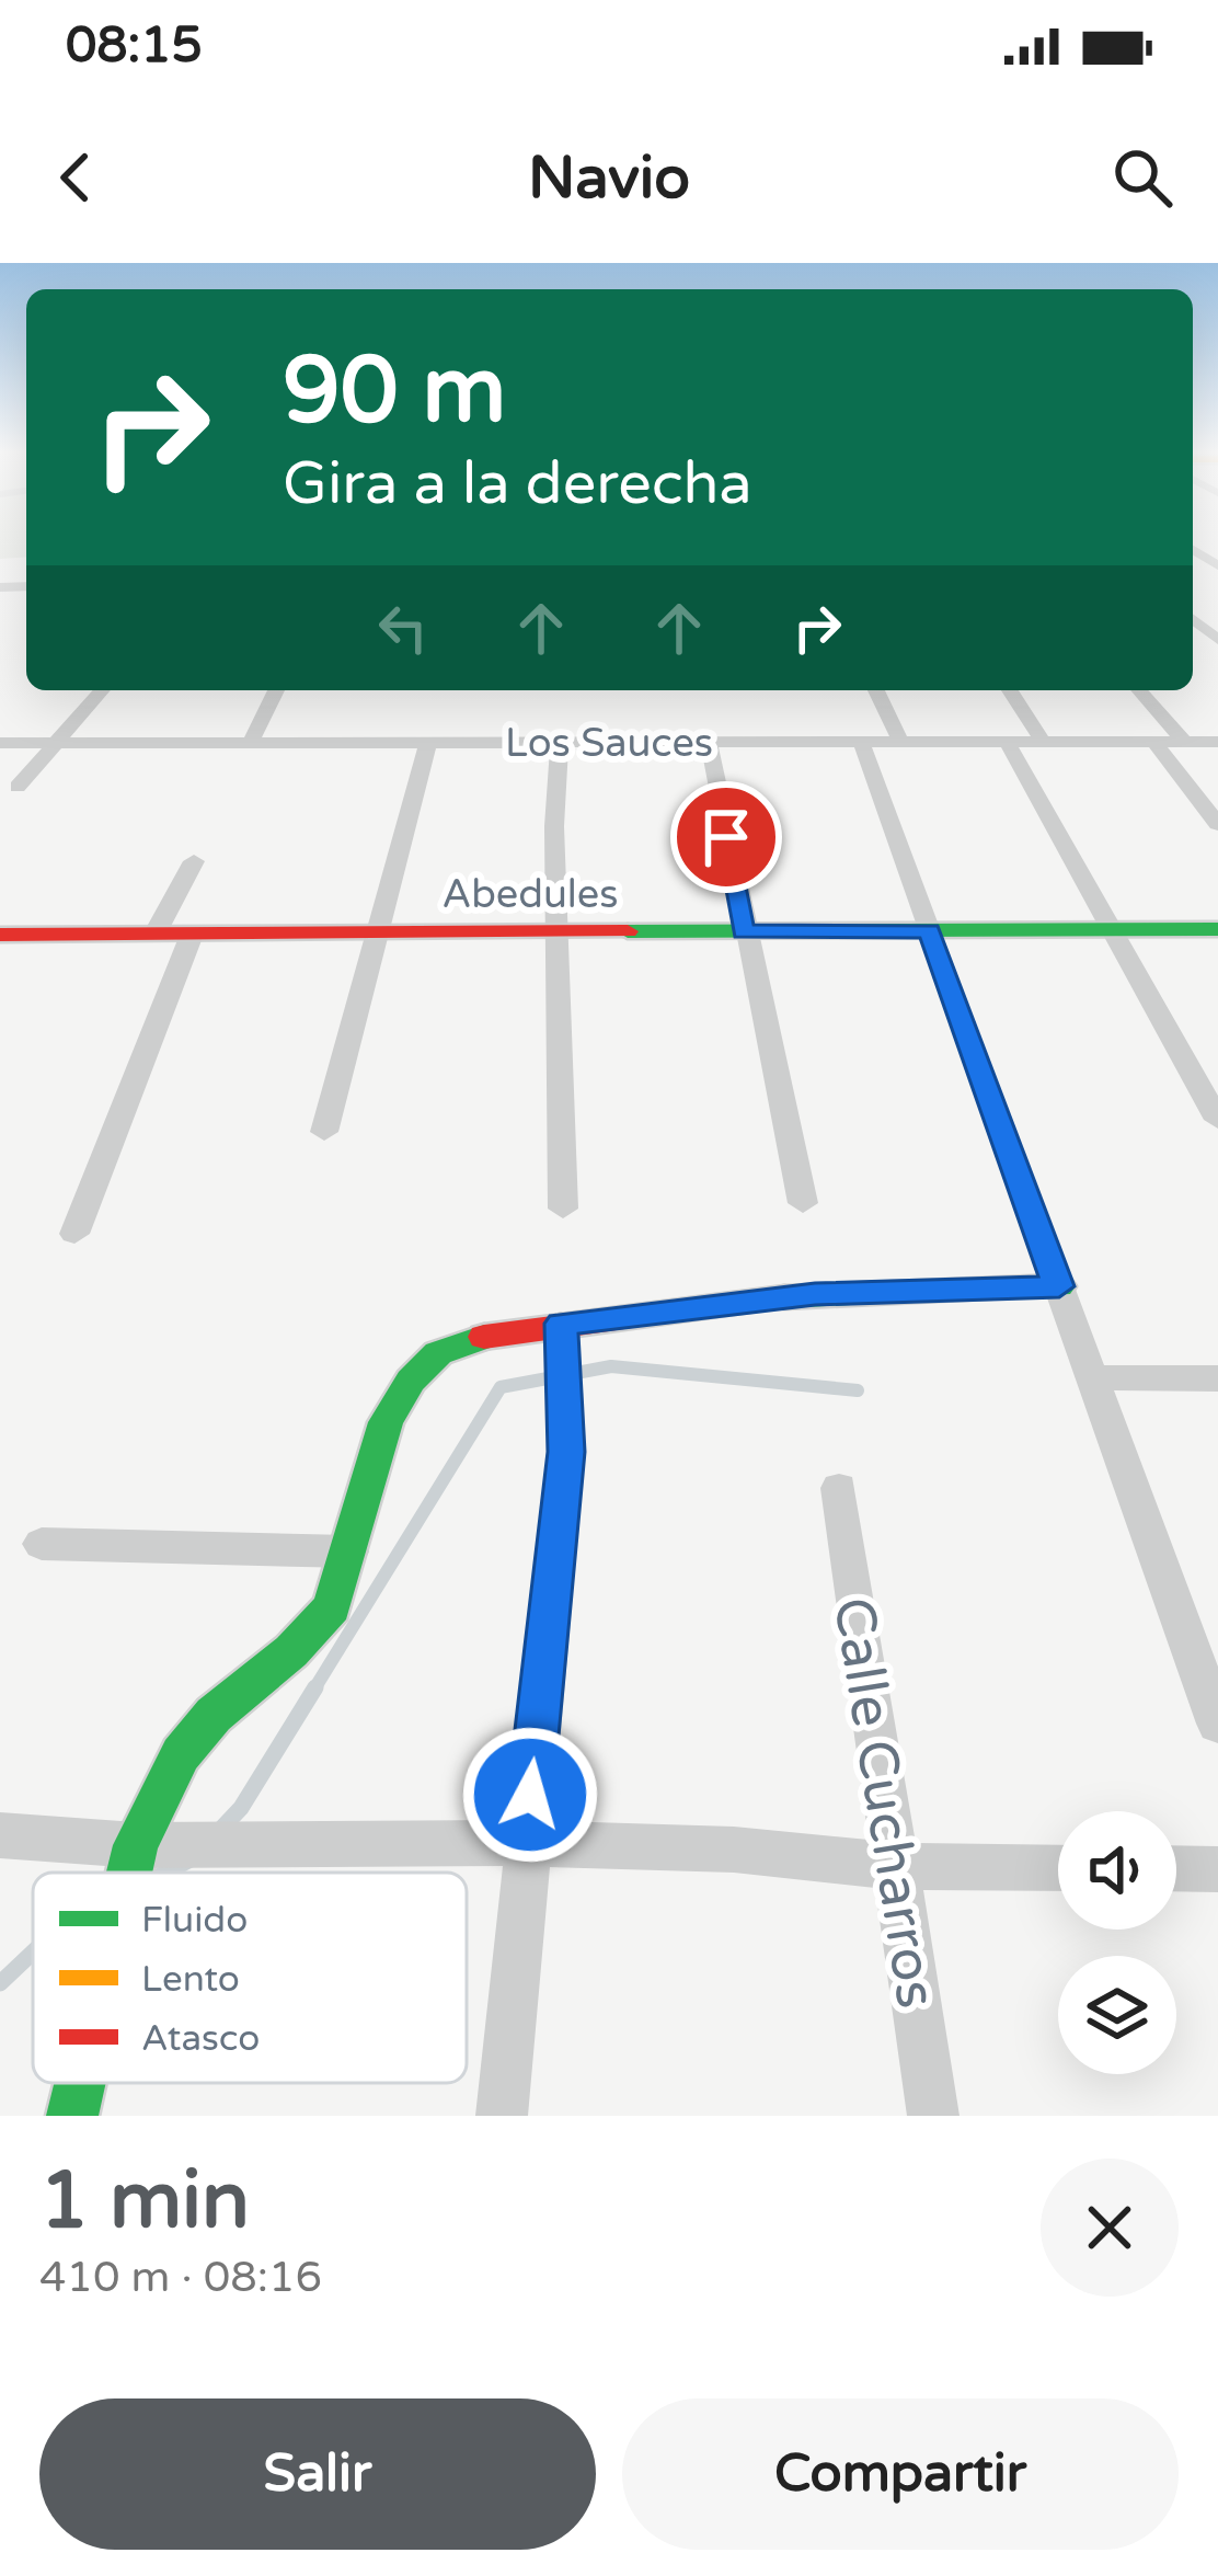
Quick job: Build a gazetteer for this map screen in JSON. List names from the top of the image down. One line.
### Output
{"streets":{"street":["Los Sauces","Abedules","Calle Cucharros"]},"legend":["Fluido","Lento","Atasco"],"page":{"status":"08:15","header":"Navio","turn":["90 m","Gira a la derecha"],"heading":["1 min","410 m · 08:16"],"buttons":["Salir","Compartir"]}}
